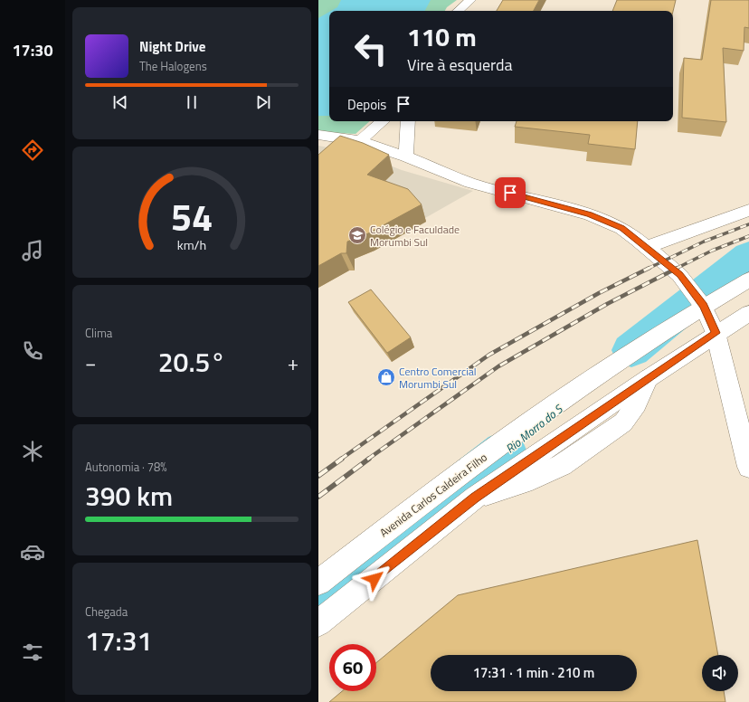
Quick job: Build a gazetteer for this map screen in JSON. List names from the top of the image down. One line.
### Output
{"streets":{"street":["Avenida Carlos Caldeira Filho"]},"water":["Rio Morro do S"],"places":{"school or university":["Colégio e Faculdade Morumbi Sul"],"shop":["Centro Comercial Morumbi Sul"]},"page":{"tabs":"17:30","turn":["110 m","Vire à esquerda"],"song":["Night Drive","The Halogens"],"then":"Depois","tile":["Clima",["Autonomia · 78%","390 km"],["Chegada","17:31"]],"heat":["−","20.5°","+"],"limit":"60","trip":"17:31 · 1 min · 210 m","gauge":["54","km/h"]}}
